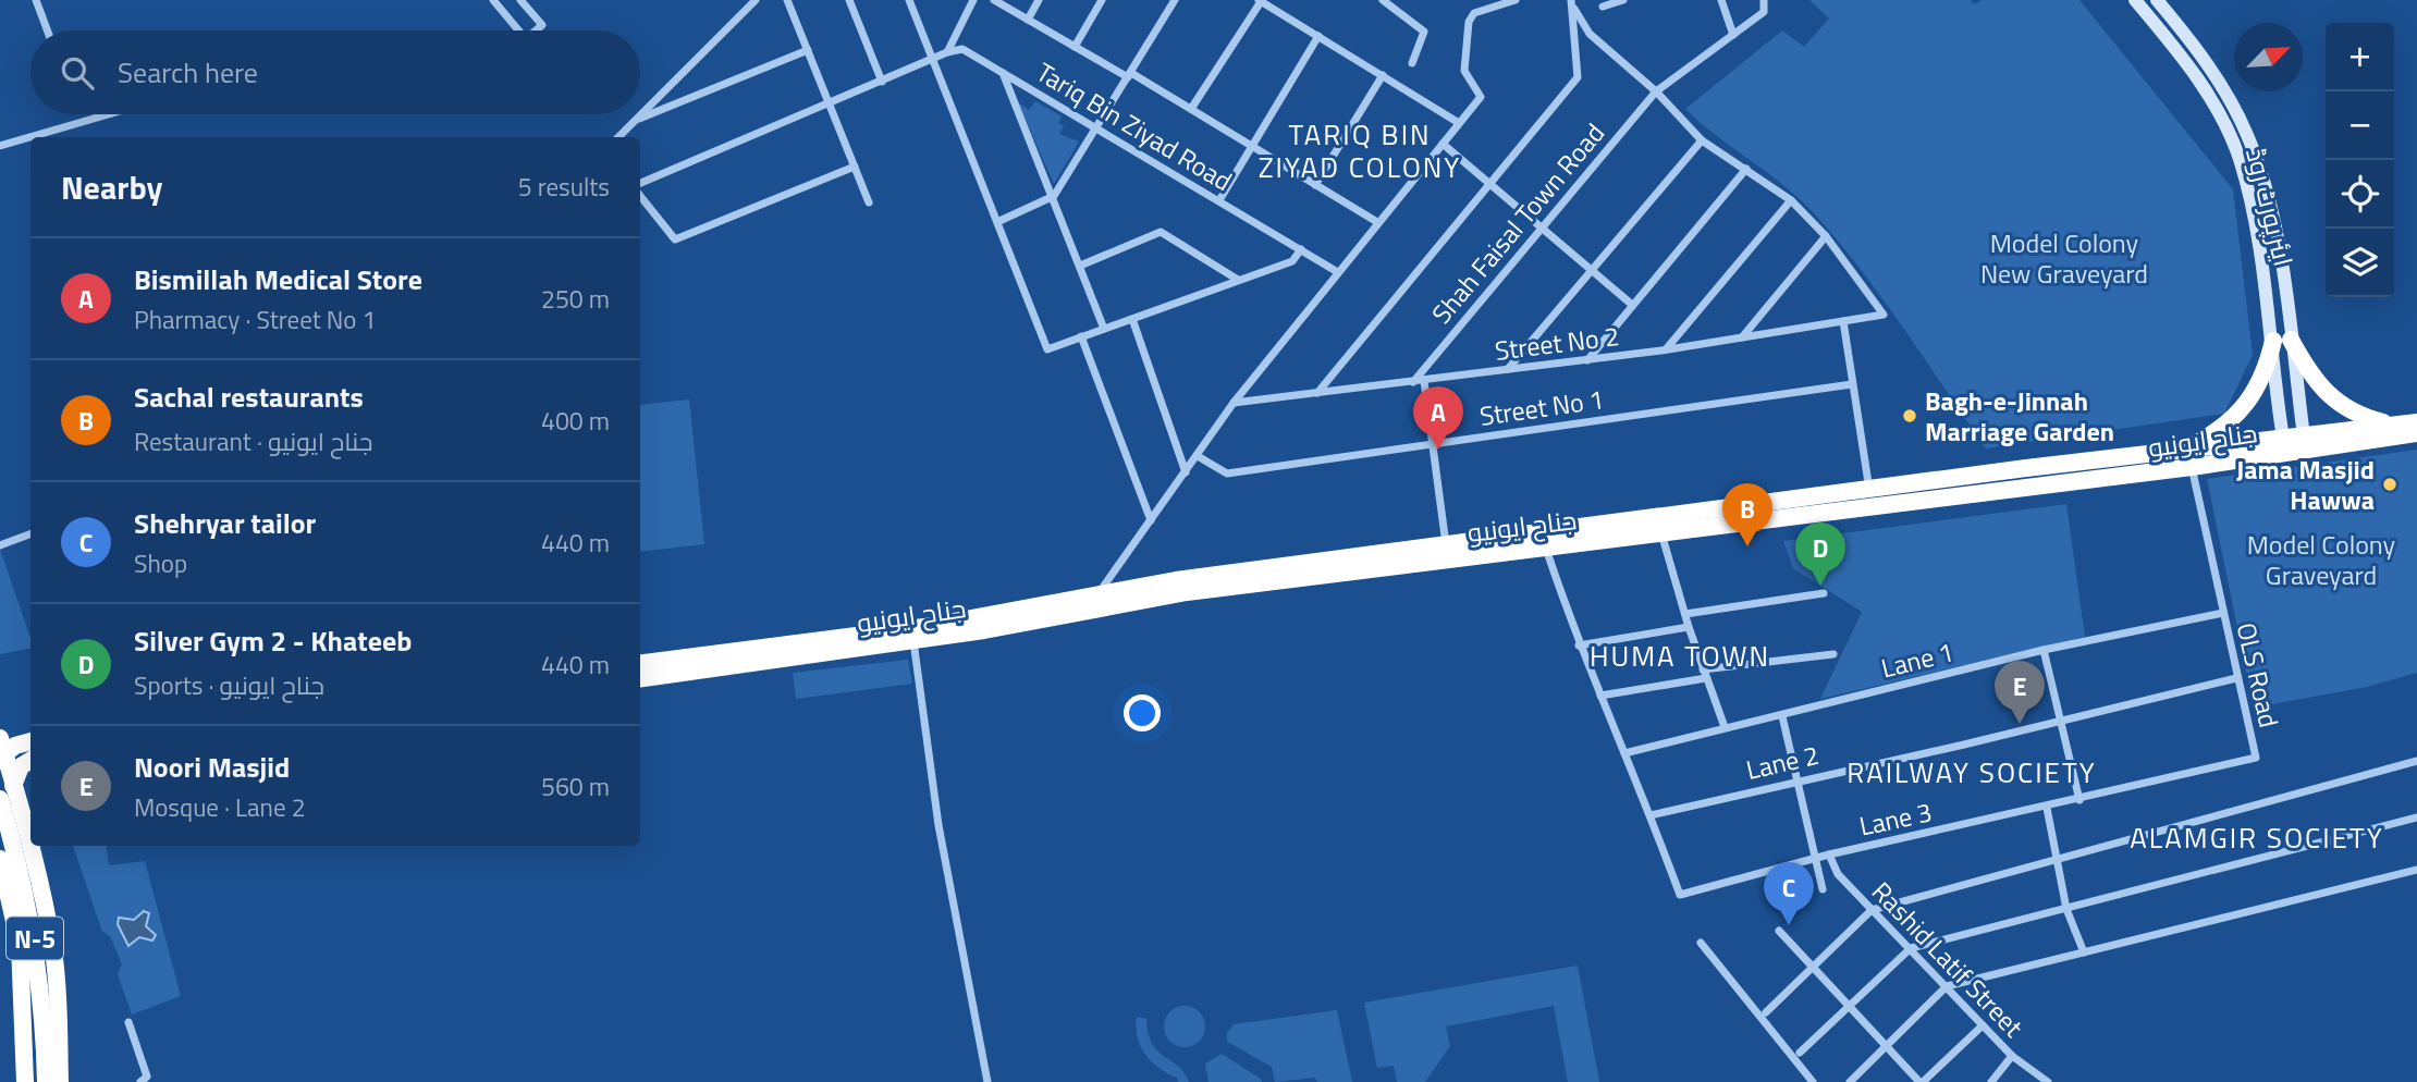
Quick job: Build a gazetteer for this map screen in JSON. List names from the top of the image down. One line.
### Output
{"streets":{"highway":["جناح ایونیو","N-5"],"main road":["ایئرپورٹ روڈ"],"street":["Tariq Bin Ziyad Road","Shah Faisal Town Road","Street No 2","Street No 1","Lane 1","OLS Road","Lane 2","Lane 3","Rashid Latif Street"]},"crossings":[["ایئرپورٹ روڈ","جناح ایونیو"],["Shah Faisal Town Road","Street No 2"],["جناح ایونیو","OLS Road"],["Lane 1","OLS Road"],["OLS Road","Lane 2"],["OLS Road","Lane 3"],["Lane 2","Lane 3"],["Lane 3","Rashid Latif Street"]],"districts":["TARIQ BIN ZIYAD COLONY","HUMA TOWN","RAILWAY SOCIETY","ALAMGIR SOCIETY"],"parks":["Model Colony New Graveyard","Model Colony Graveyard"],"places":["Bagh-e-Jinnah Marriage Garden","Jama Masjid Hawwa"],"north":"top right","page":{"map_buttons":["+","−"],"search":"Search here","heading":["Nearby","5 results"],"list":[{"mark":"A","name":"Bismillah Medical Store","note":"Pharmacy · Street No 1","value":"250 m"},{"mark":"B","name":"Sachal restaurants","note":"Restaurant · جناح ایونیو","value":"400 m"},{"mark":"C","name":"Shehryar tailor","note":"Shop","value":"440 m"},{"mark":"D","name":"Silver Gym 2 - Khateeb","note":"Sports · جناح ایونیو","value":"440 m"},{"mark":"E","name":"Noori Masjid","note":"Mosque · Lane 2","value":"560 m"}],"pins":["A","B","D","E","C"]}}
